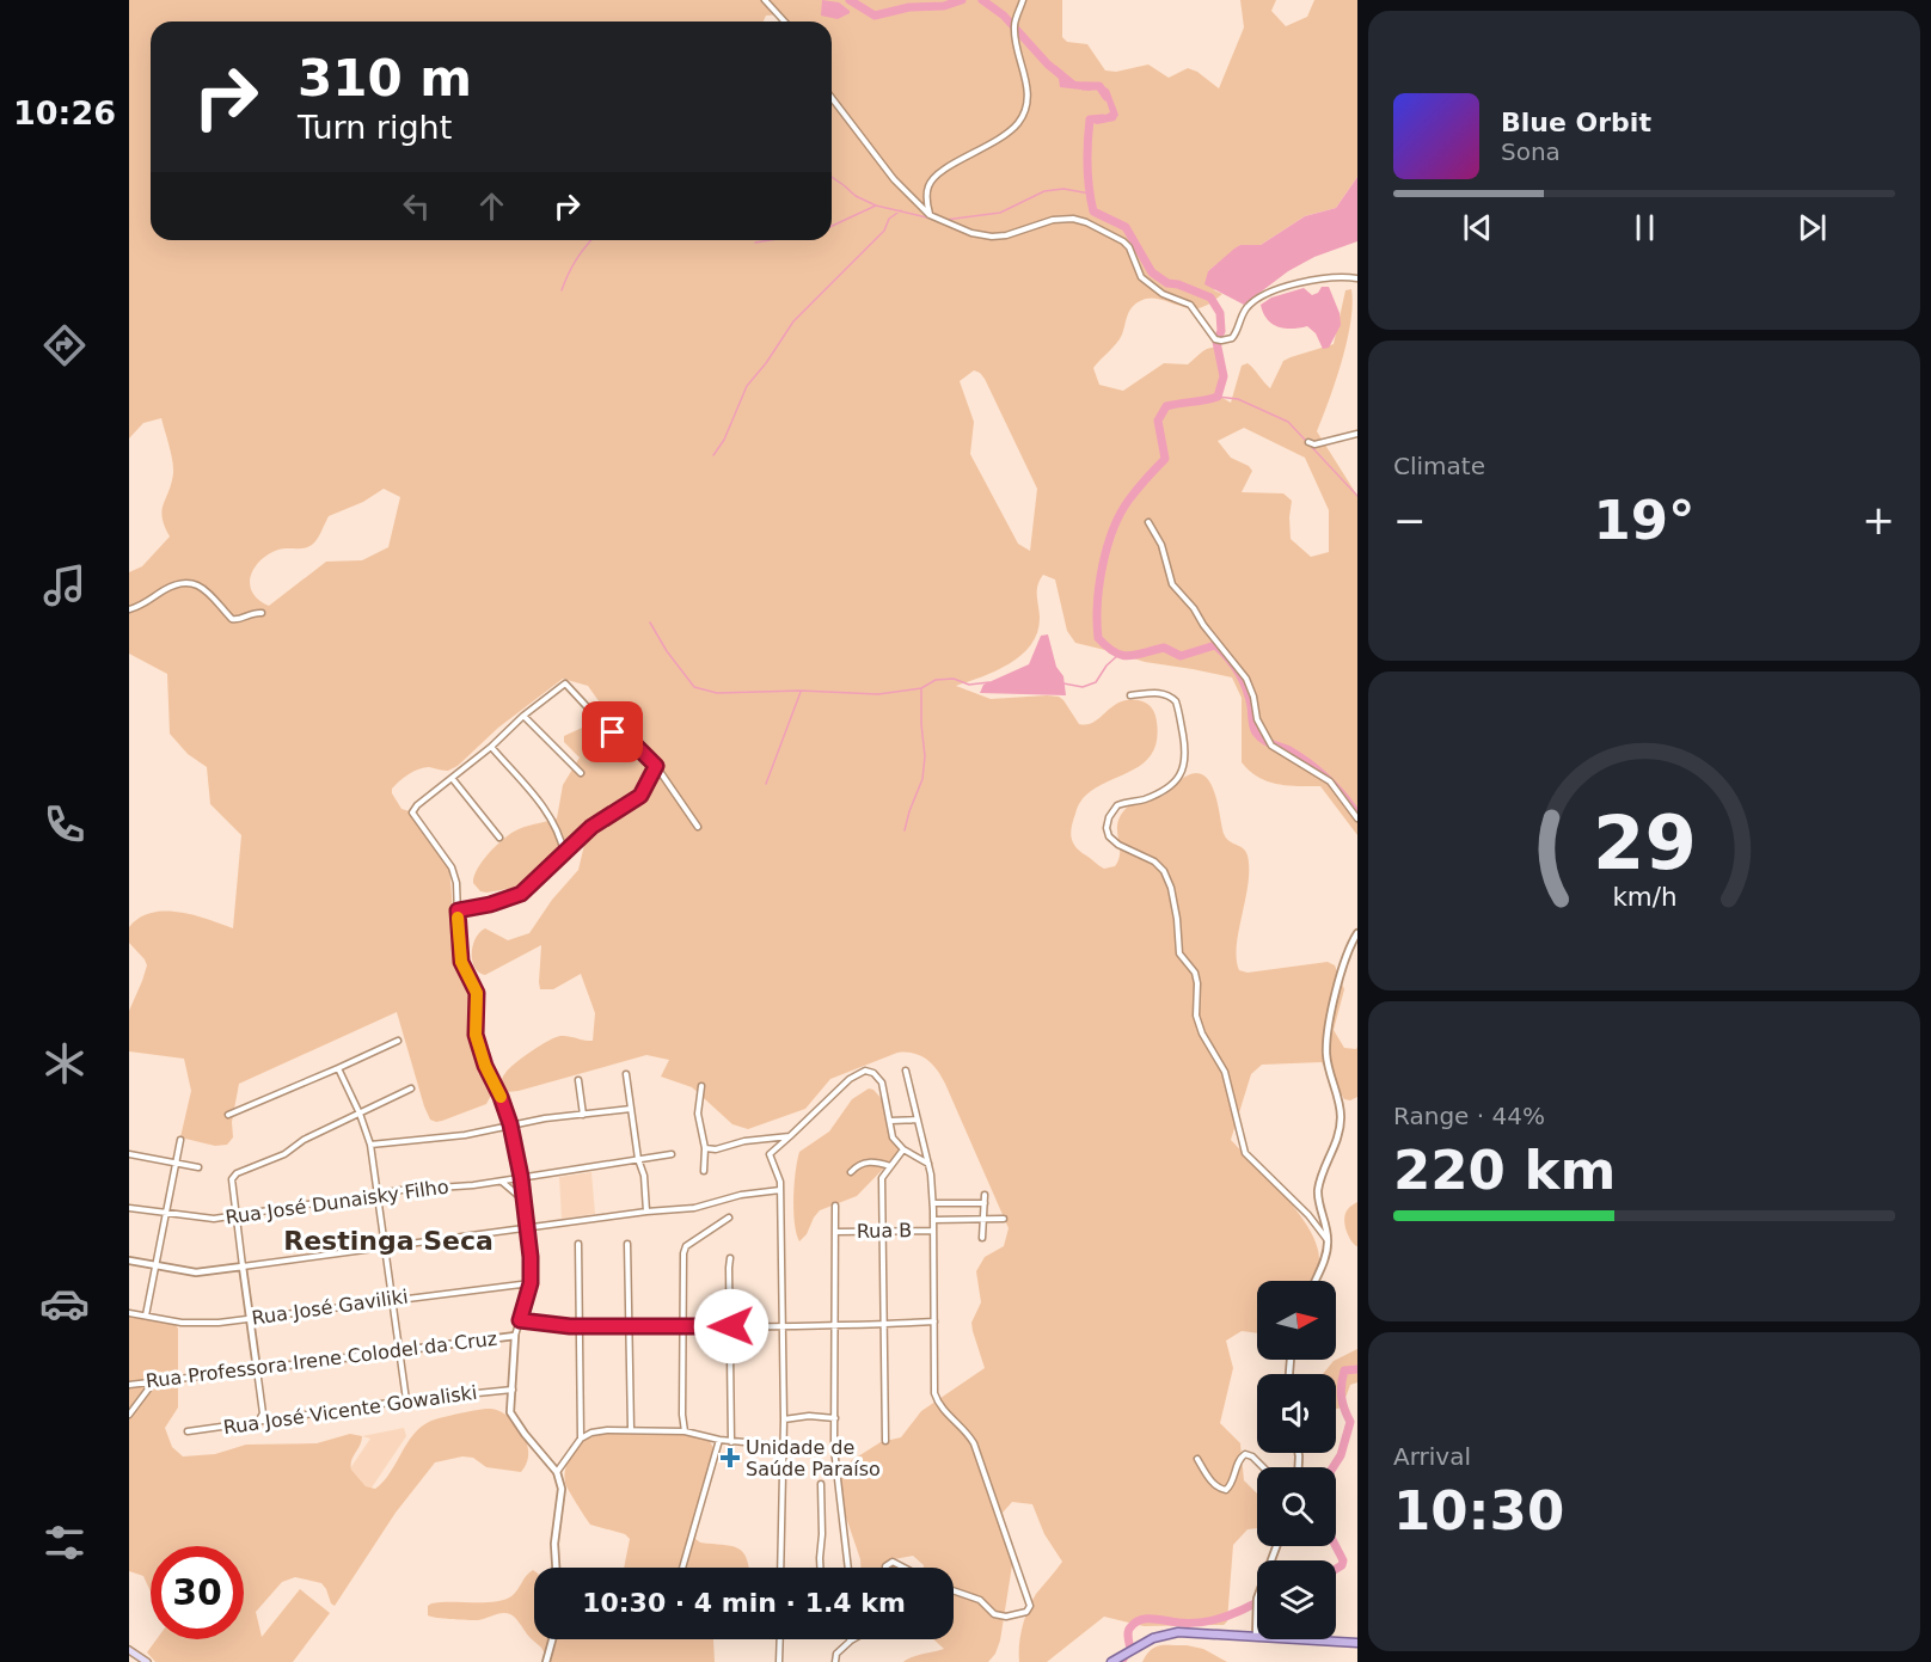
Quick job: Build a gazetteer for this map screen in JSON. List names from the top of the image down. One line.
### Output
{"streets":{"street":["Rua José Dunaisky Filho","Rua B","Rua José Gaviliki","Rua Professora Irene Colodel da Cruz","Rua José Vicente Gowaliski"]},"districts":["Restinga Seca"],"places":{"health":["Unidade de Saúde Paraíso"]},"north":"right","page":{"tabs":"10:26","turn":["310 m","Turn right"],"song":["Blue Orbit","Sona"],"tile":["Climate",["Range · 44%","220 km"],["Arrival","10:30"]],"heat":["−","19°","+"],"limit":"30","trip":"10:30 · 4 min · 1.4 km","gauge":["29","km/h"]}}
